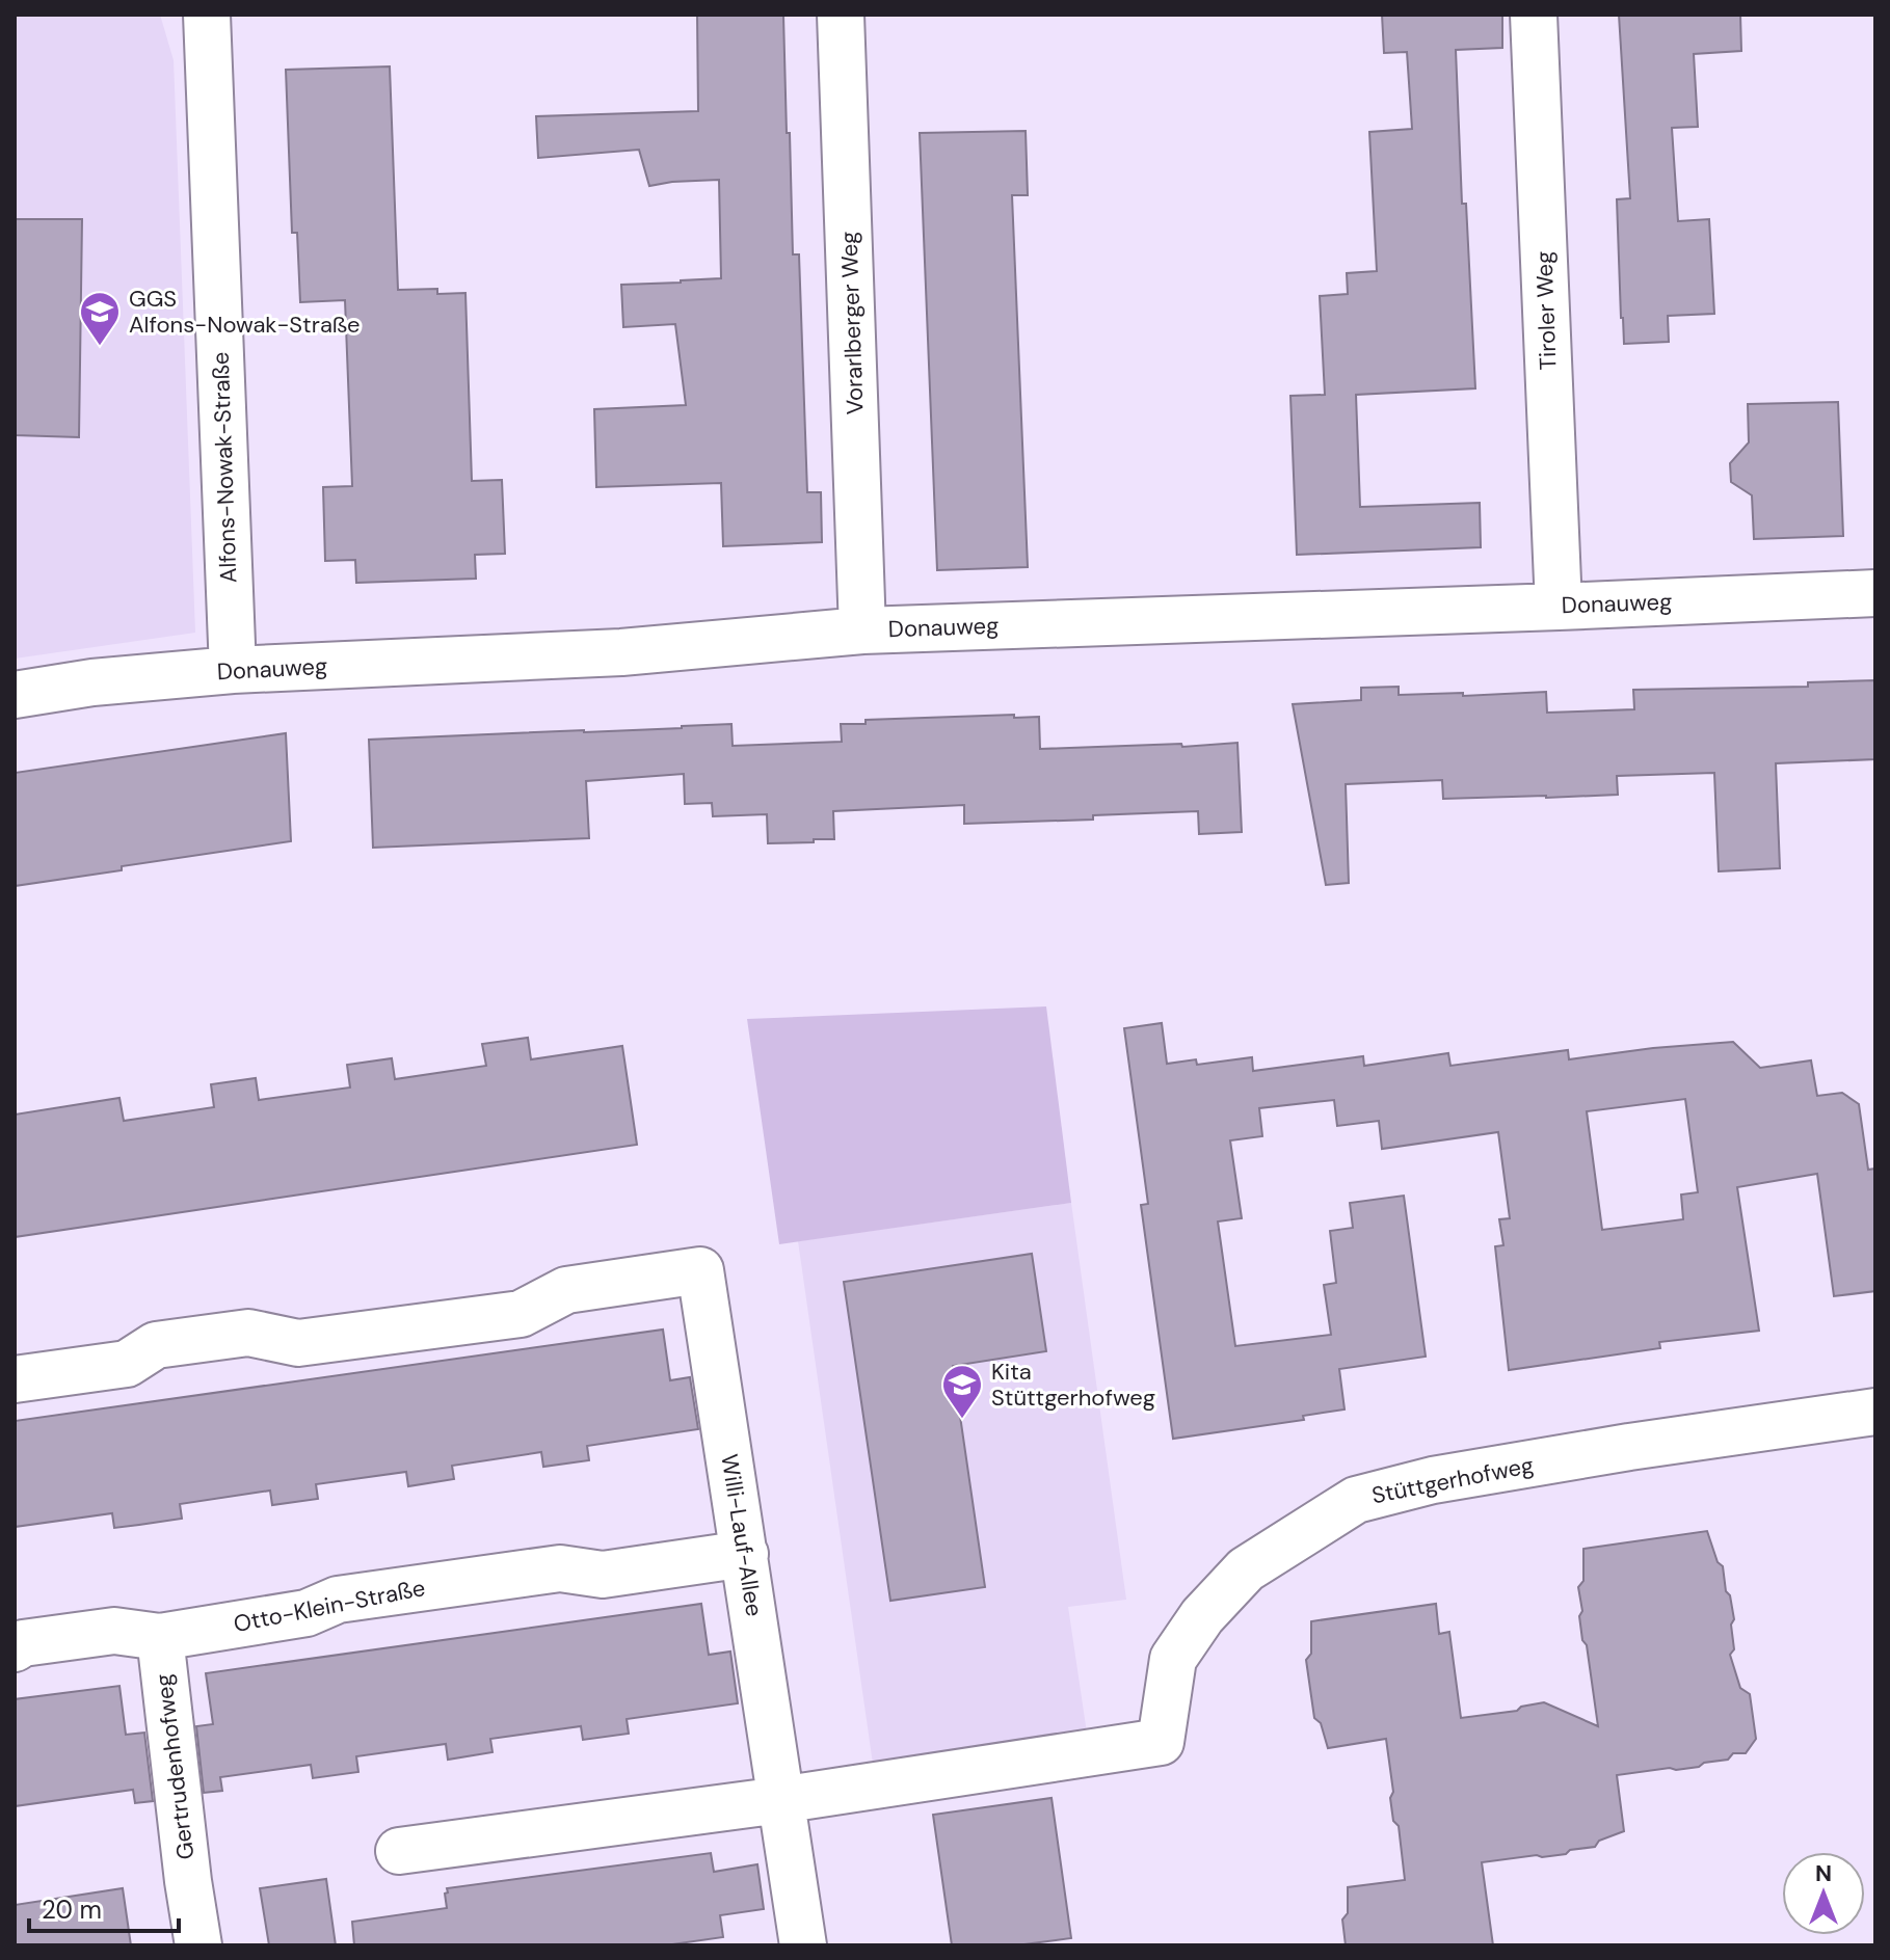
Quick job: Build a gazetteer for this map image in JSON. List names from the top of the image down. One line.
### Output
{"streets":{"street":["Tiroler Weg","Vorarlberger Weg","Alfons-Nowak-Straße","Donauweg","Stüttgerhofweg","Willi-Lauf-Allee","Otto-Klein-Straße","Gertrudenhofweg"]},"crossings":[["Tiroler Weg","Donauweg"],["Vorarlberger Weg","Donauweg"],["Alfons-Nowak-Straße","Donauweg"],["Stüttgerhofweg","Willi-Lauf-Allee"],["Willi-Lauf-Allee","Otto-Klein-Straße"],["Otto-Klein-Straße","Gertrudenhofweg"]],"places":{"school or university":["GGS Alfons-Nowak-Straße","Kita Stüttgerhofweg"]},"scale_bar":"20 m","north":"top"}
